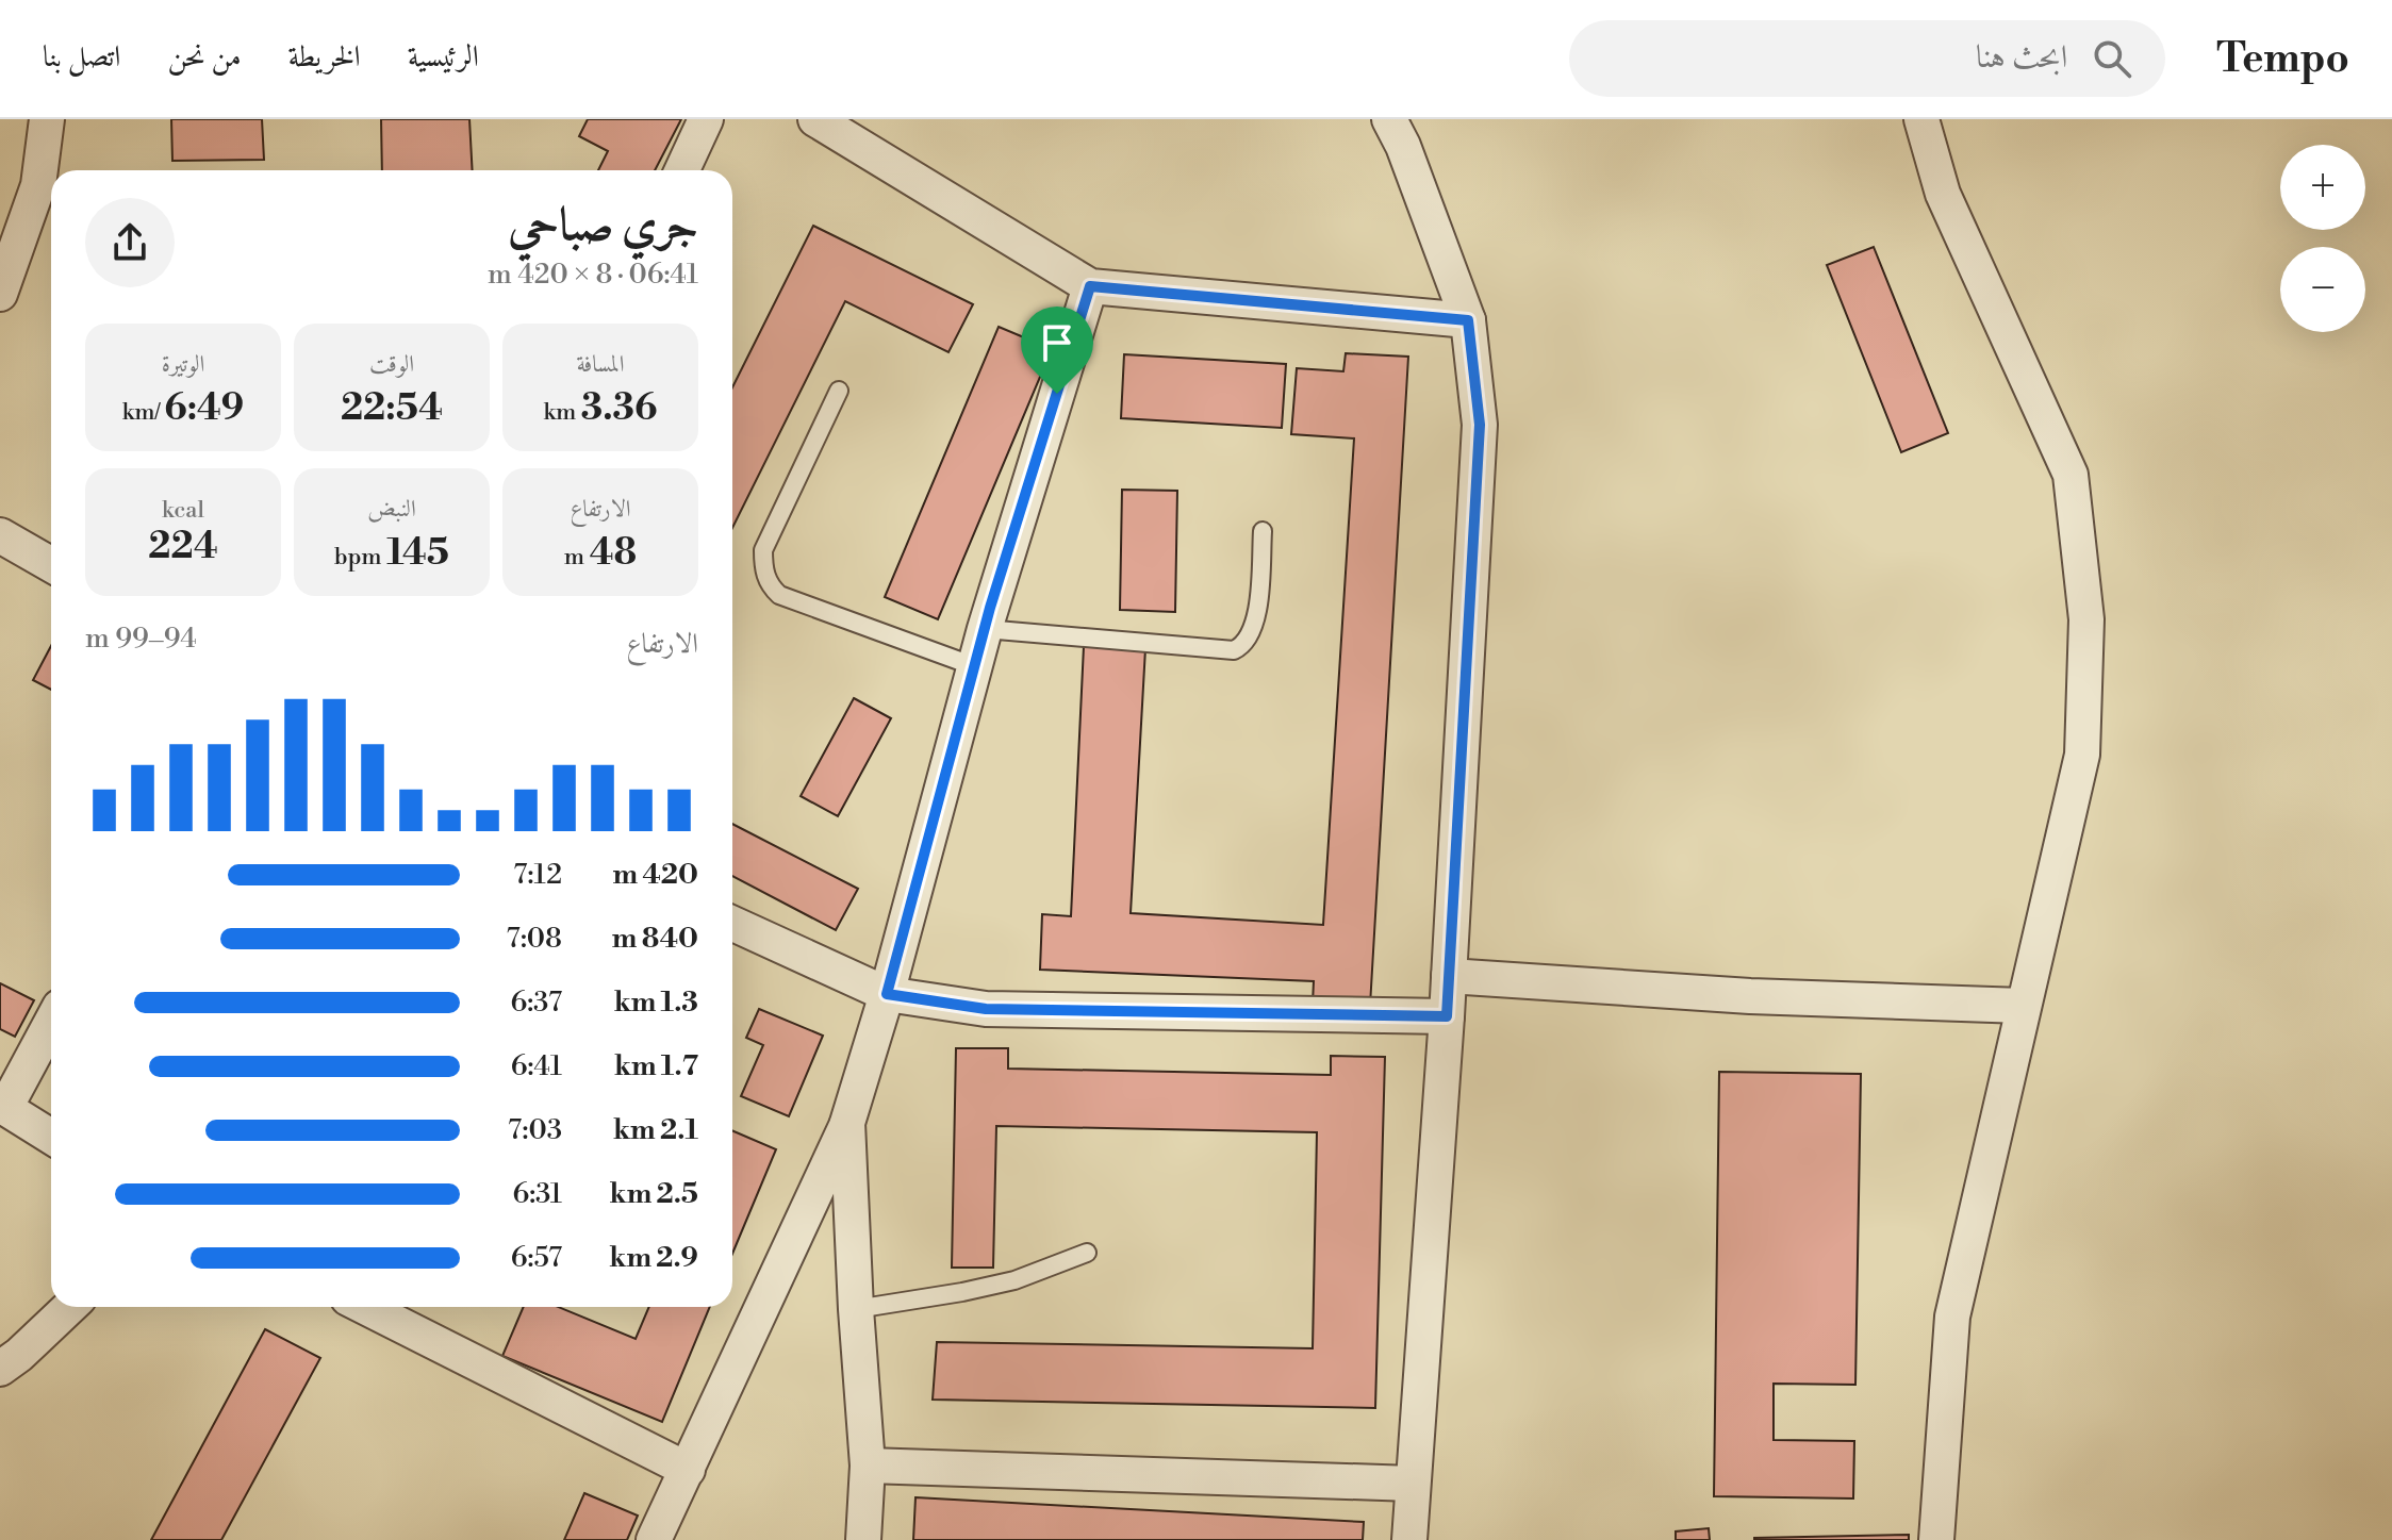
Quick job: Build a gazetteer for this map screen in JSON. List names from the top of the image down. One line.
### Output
{"page":{"header":"Tempo","search":"ابحث هنا","nav":["الرئيسية","الخريطة","من نحن","اتصل بنا"],"map_buttons":["+","−"],"heading":["جري صباحي","06:41 · 8 × 420 m"],"stats":[["المسافة","3.36 km"],["الوقت","22:54"],["الوتيرة","6:49 /km"],["الارتفاع","48 m"],["النبض","145 bpm"],["kcal","224"]],"chart":["الارتفاع","94–99 m"],"list":[{"name":"420 m","note":"7:12"},{"name":"840 m","note":"7:08"},{"name":"1.3 km","note":"6:37"},{"name":"1.7 km","note":"6:41"},{"name":"2.1 km","note":"7:03"},{"name":"2.5 km","note":"6:31"},{"name":"2.9 km","note":"6:57"}]}}
